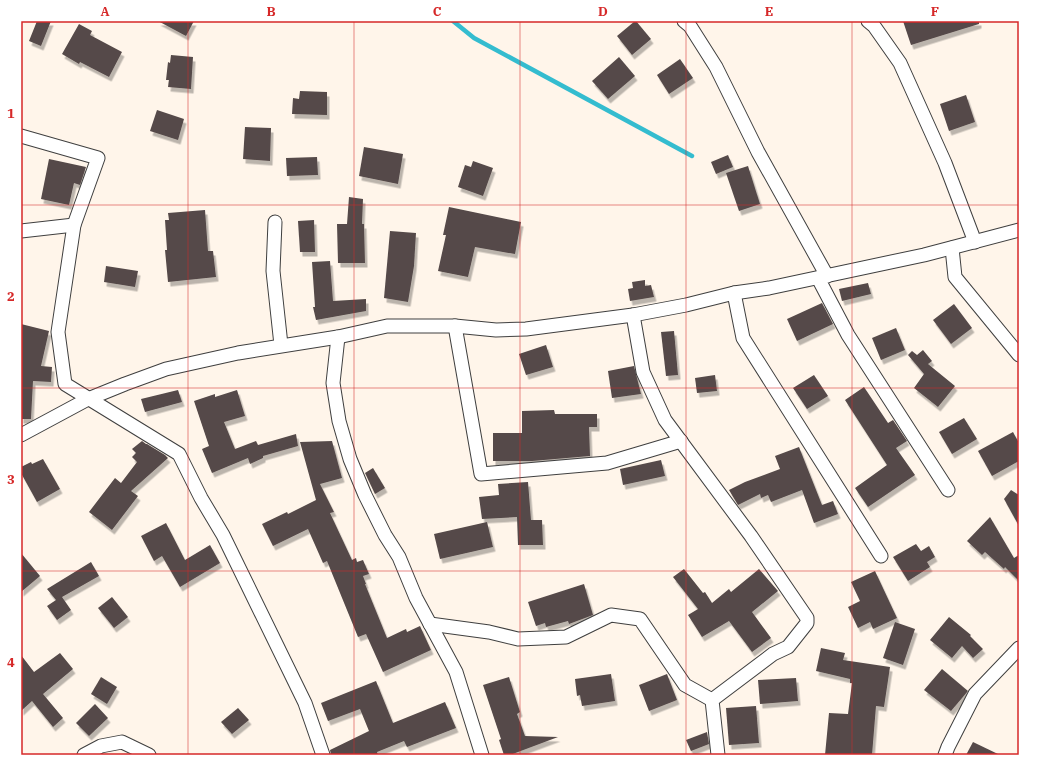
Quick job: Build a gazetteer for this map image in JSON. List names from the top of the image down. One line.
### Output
{"grid":{"columns":["A","B","C","D","E","F"],"rows":["1","2","3","4"]}}
